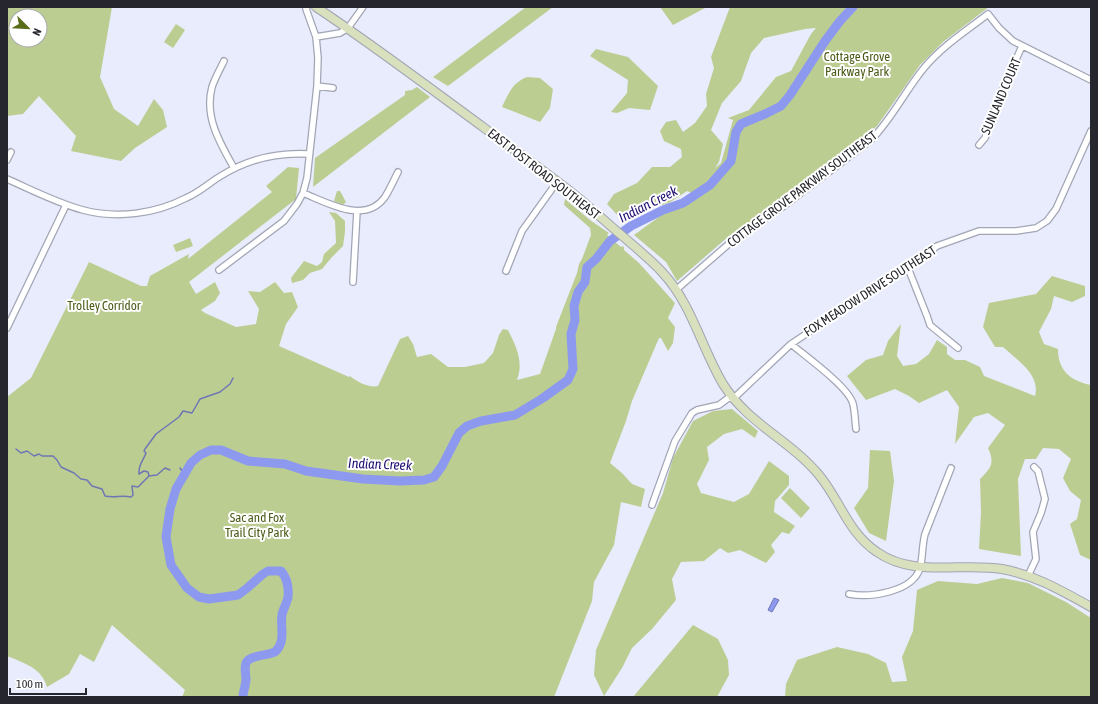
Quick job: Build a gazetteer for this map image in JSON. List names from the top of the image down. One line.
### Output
{"streets":{"main road":["EAST POST ROAD SOUTHEAST"],"street":["SUNLAND COURT","COTTAGE GROVE PARKWAY SOUTHEAST","FOX MEADOW DRIVE SOUTHEAST"]},"crossings":[["SUNLAND COURT","COTTAGE GROVE PARKWAY SOUTHEAST"],["EAST POST ROAD SOUTHEAST","COTTAGE GROVE PARKWAY SOUTHEAST"],["EAST POST ROAD SOUTHEAST","FOX MEADOW DRIVE SOUTHEAST"]],"water":["Indian Creek"],"parks":["Cottage Grove Parkway Park","Trolley Corridor","Sac and Fox Trail City Park"],"scale_bar":"100 m","north":"bottom right"}
